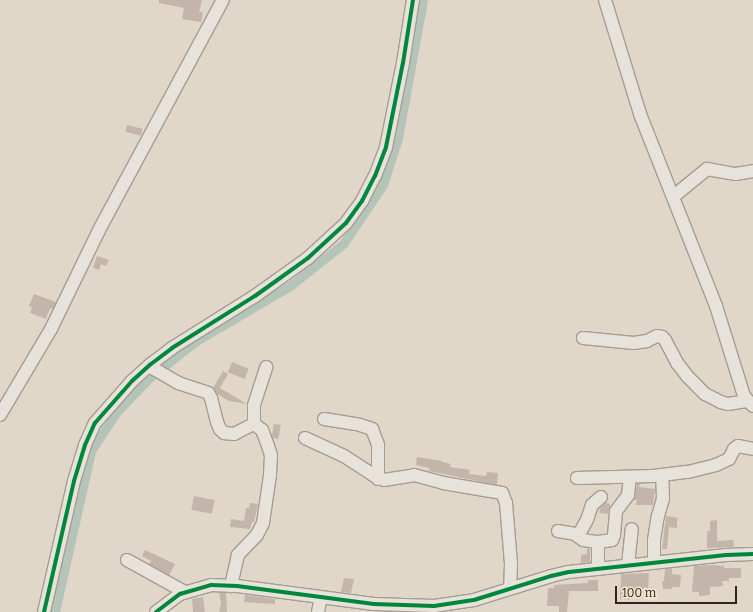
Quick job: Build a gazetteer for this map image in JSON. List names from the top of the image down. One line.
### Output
{"scale_bar":"100 m"}
